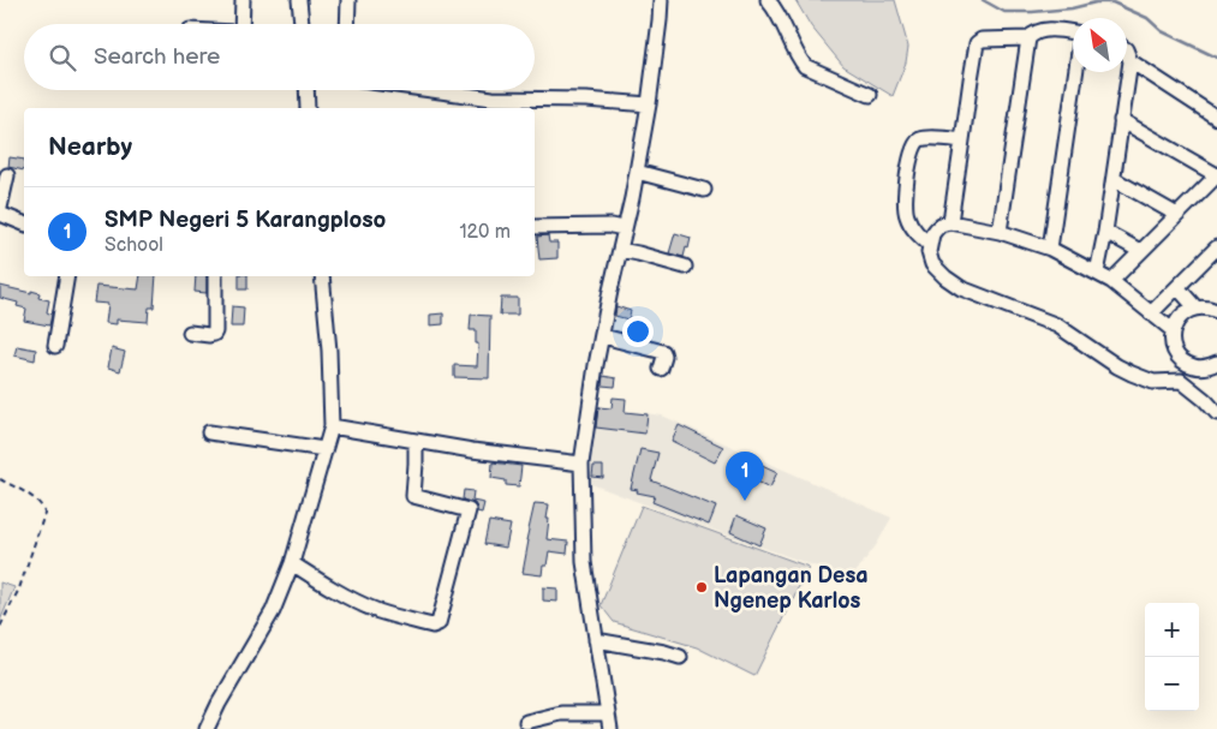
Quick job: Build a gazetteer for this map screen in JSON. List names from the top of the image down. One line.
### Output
{"places":["Lapangan Desa Ngenep Karlos"],"north":"top left","page":{"search":"Search here","heading":"Nearby","list":[{"mark":"1","name":"SMP Negeri 5 Karangploso","note":"School","value":"120 m"}],"pins":"1","map_buttons":["+","−"]}}
